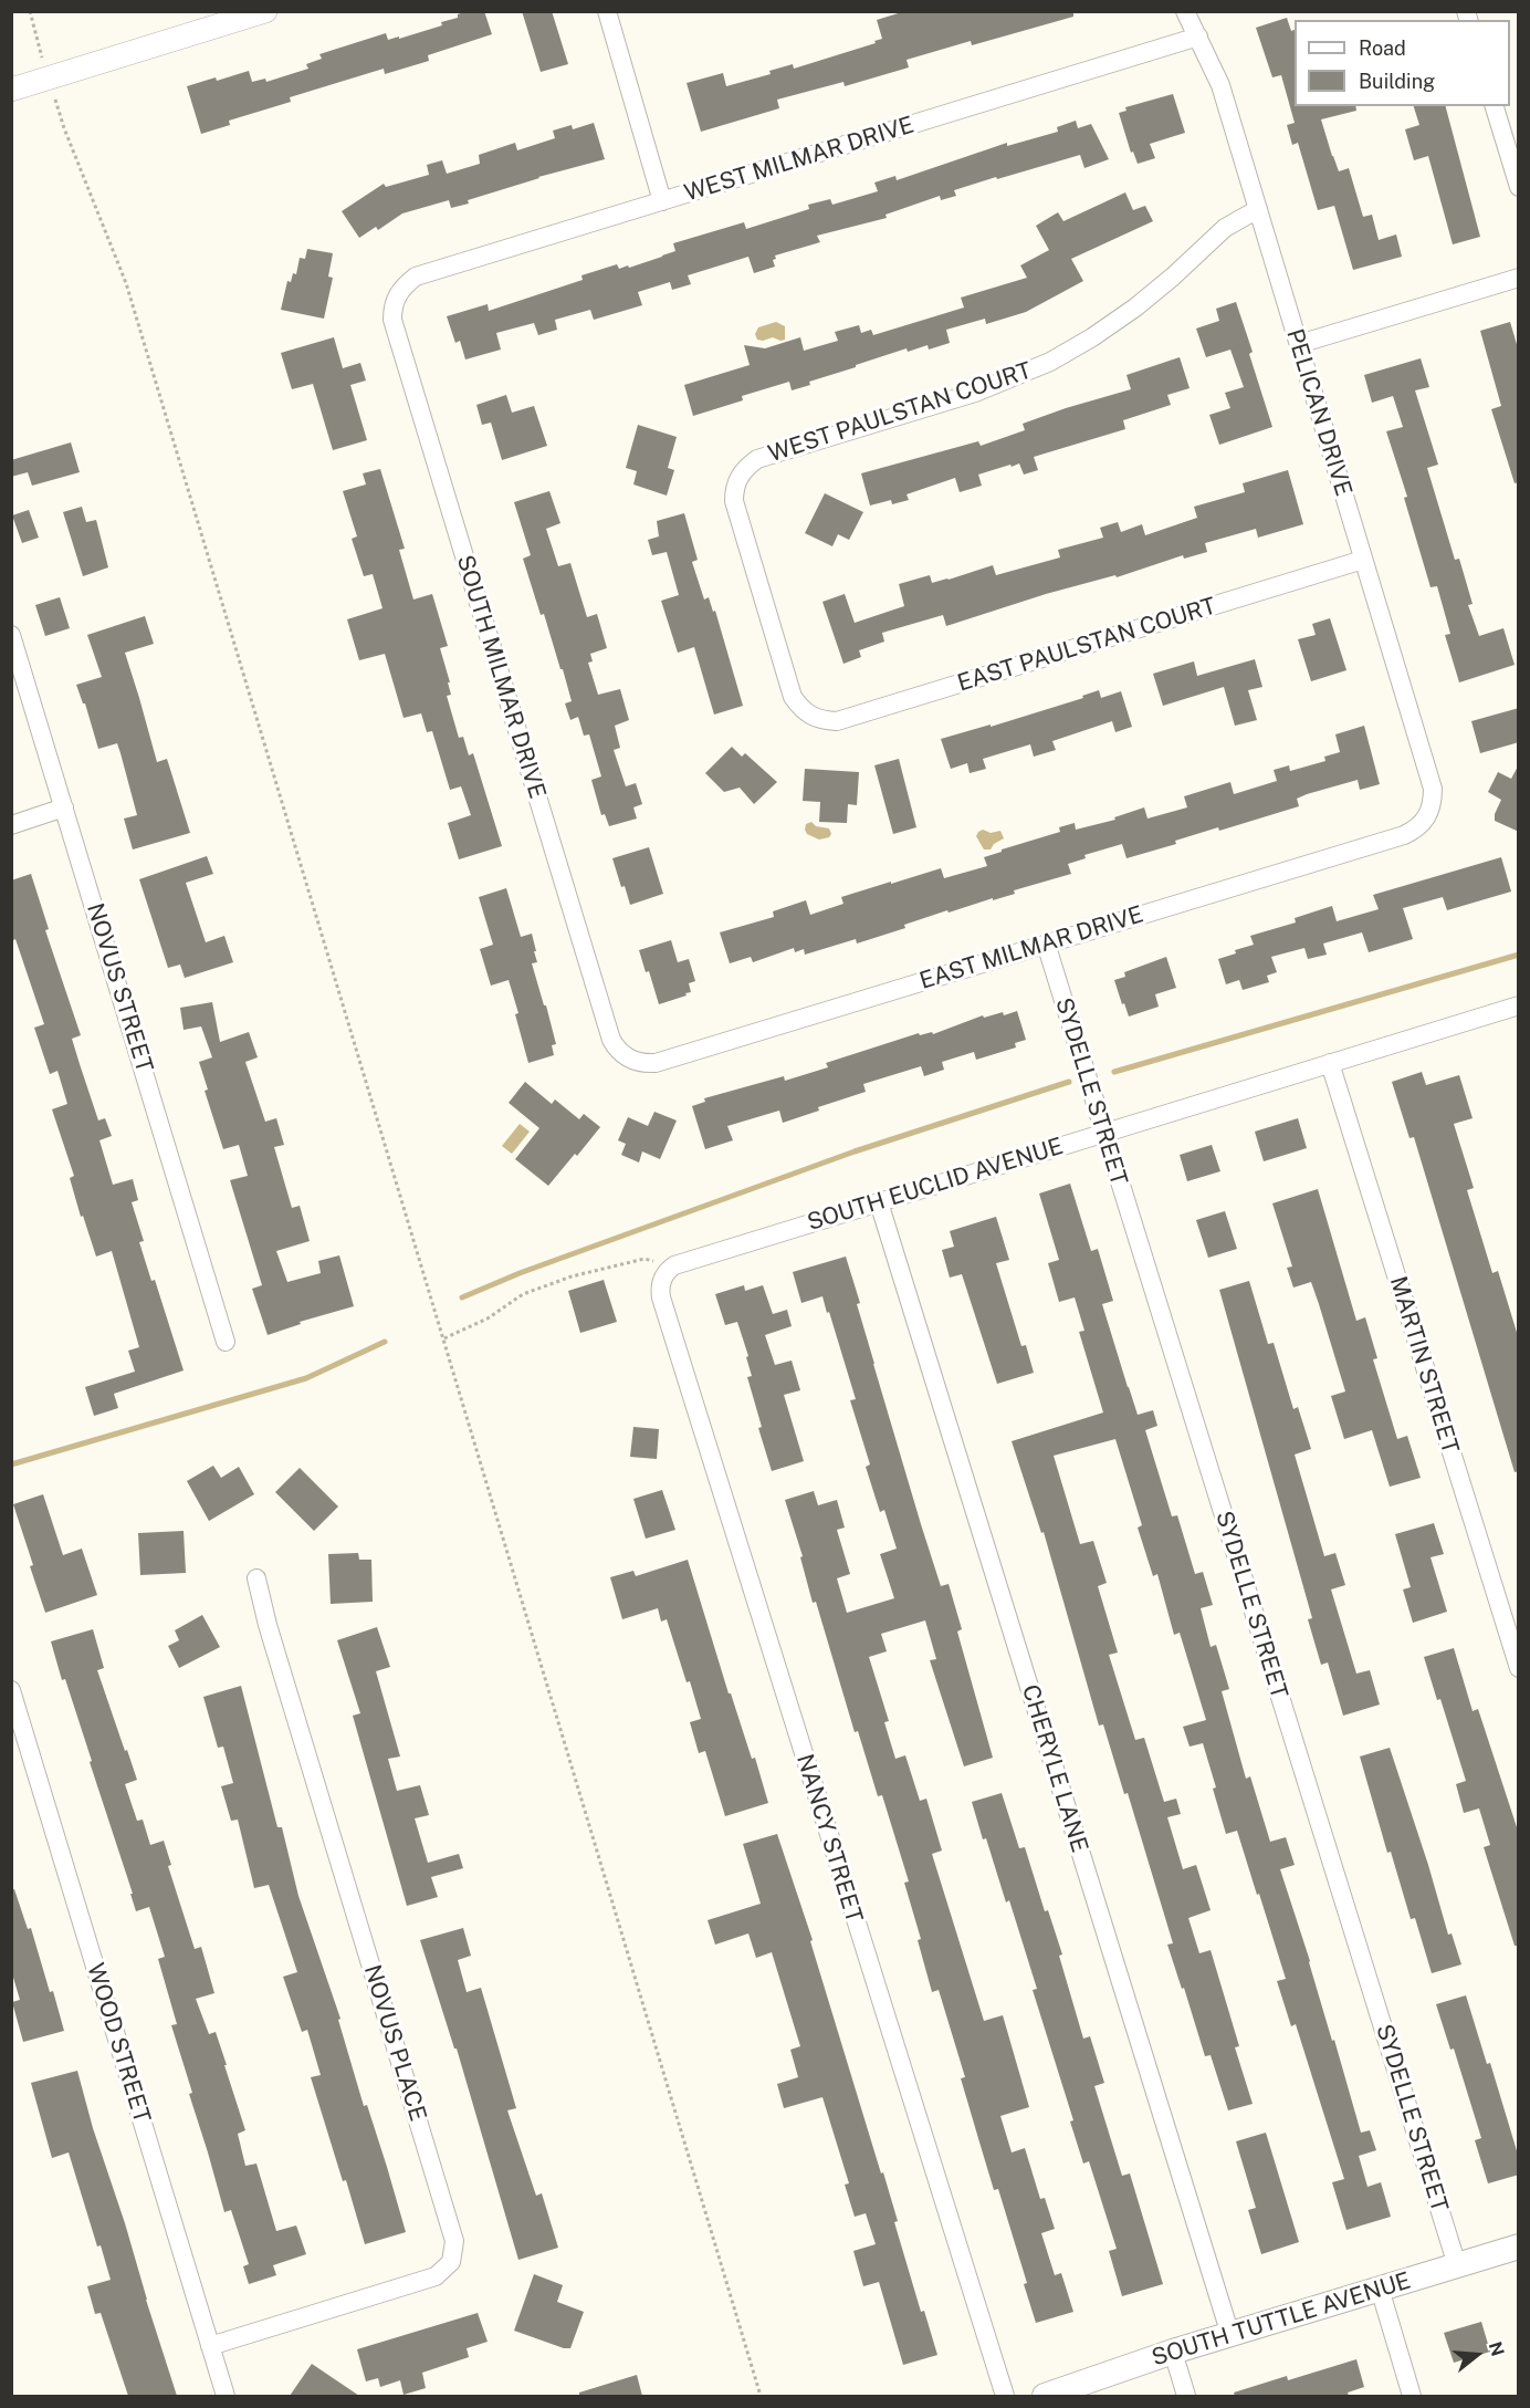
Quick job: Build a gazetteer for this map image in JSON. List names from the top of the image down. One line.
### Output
{"streets":{"main road":["SOUTH TUTTLE AVENUE"],"street":["WEST MILMAR DRIVE","WEST PAULSTAN COURT","PELICAN DRIVE","EAST PAULSTAN COURT","SOUTH MILMAR DRIVE","EAST MILMAR DRIVE","NOVUS STREET","SYDELLE STREET","SOUTH EUCLID AVENUE","MARTIN STREET","CHERYLE LANE","NANCY STREET","WOOD STREET","NOVUS PLACE"]},"crossings":[["WEST MILMAR DRIVE","PELICAN DRIVE"],["WEST MILMAR DRIVE","SOUTH MILMAR DRIVE"],["WEST PAULSTAN COURT","PELICAN DRIVE"],["WEST PAULSTAN COURT","EAST PAULSTAN COURT"],["PELICAN DRIVE","EAST PAULSTAN COURT"],["PELICAN DRIVE","EAST MILMAR DRIVE"],["SOUTH MILMAR DRIVE","EAST MILMAR DRIVE"],["EAST MILMAR DRIVE","SYDELLE STREET"],["SYDELLE STREET","SOUTH EUCLID AVENUE"],["SYDELLE STREET","SOUTH TUTTLE AVENUE"],["SOUTH EUCLID AVENUE","MARTIN STREET"],["SOUTH EUCLID AVENUE","CHERYLE LANE"],["SOUTH EUCLID AVENUE","NANCY STREET"],["CHERYLE LANE","SOUTH TUTTLE AVENUE"],["WOOD STREET","NOVUS PLACE"]],"legend":["Road","Building"],"north":"right"}
